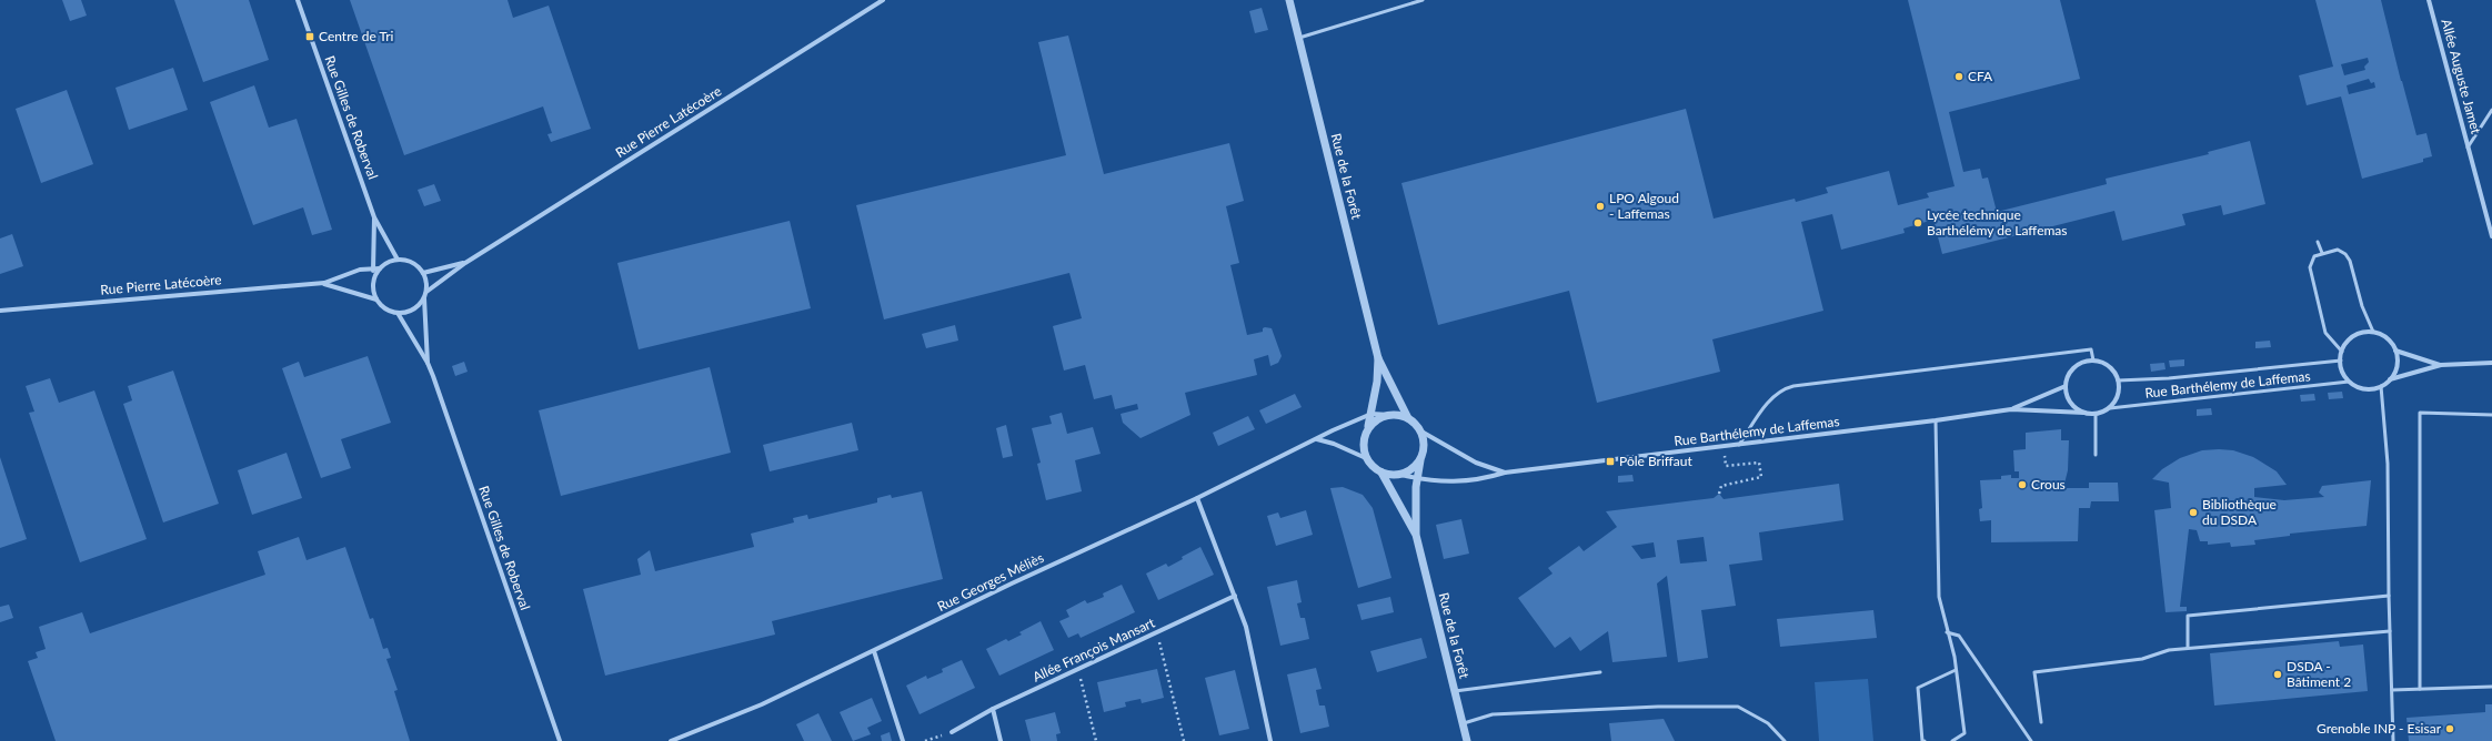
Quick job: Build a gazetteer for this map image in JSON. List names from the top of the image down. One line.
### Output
{"streets":{"street":["Allée Auguste Jamet","Rue Gilles de Roberval","Rue Pierre Latécoère","Rue de la Forêt","Rue Barthélemy de Laffemas","Rue Georges Méliès","Allée François Mansart"]},"crossings":[["Rue Gilles de Roberval","Rue Pierre Latécoère"],["Rue de la Forêt","Rue Barthélemy de Laffemas"],["Rue de la Forêt","Rue Georges Méliès"],["Rue Barthélemy de Laffemas","Rue Georges Méliès"]],"places":{"transit":["Centre de Tri","Pôle Briffaut"],"other":["CFA","LPO Algoud - Laffemas","Lycée technique Barthélémy de Laffemas","Crous","Bibliothèque du DSDA","DSDA - Bâtiment 2","Grenoble INP - Esisar"]}}
